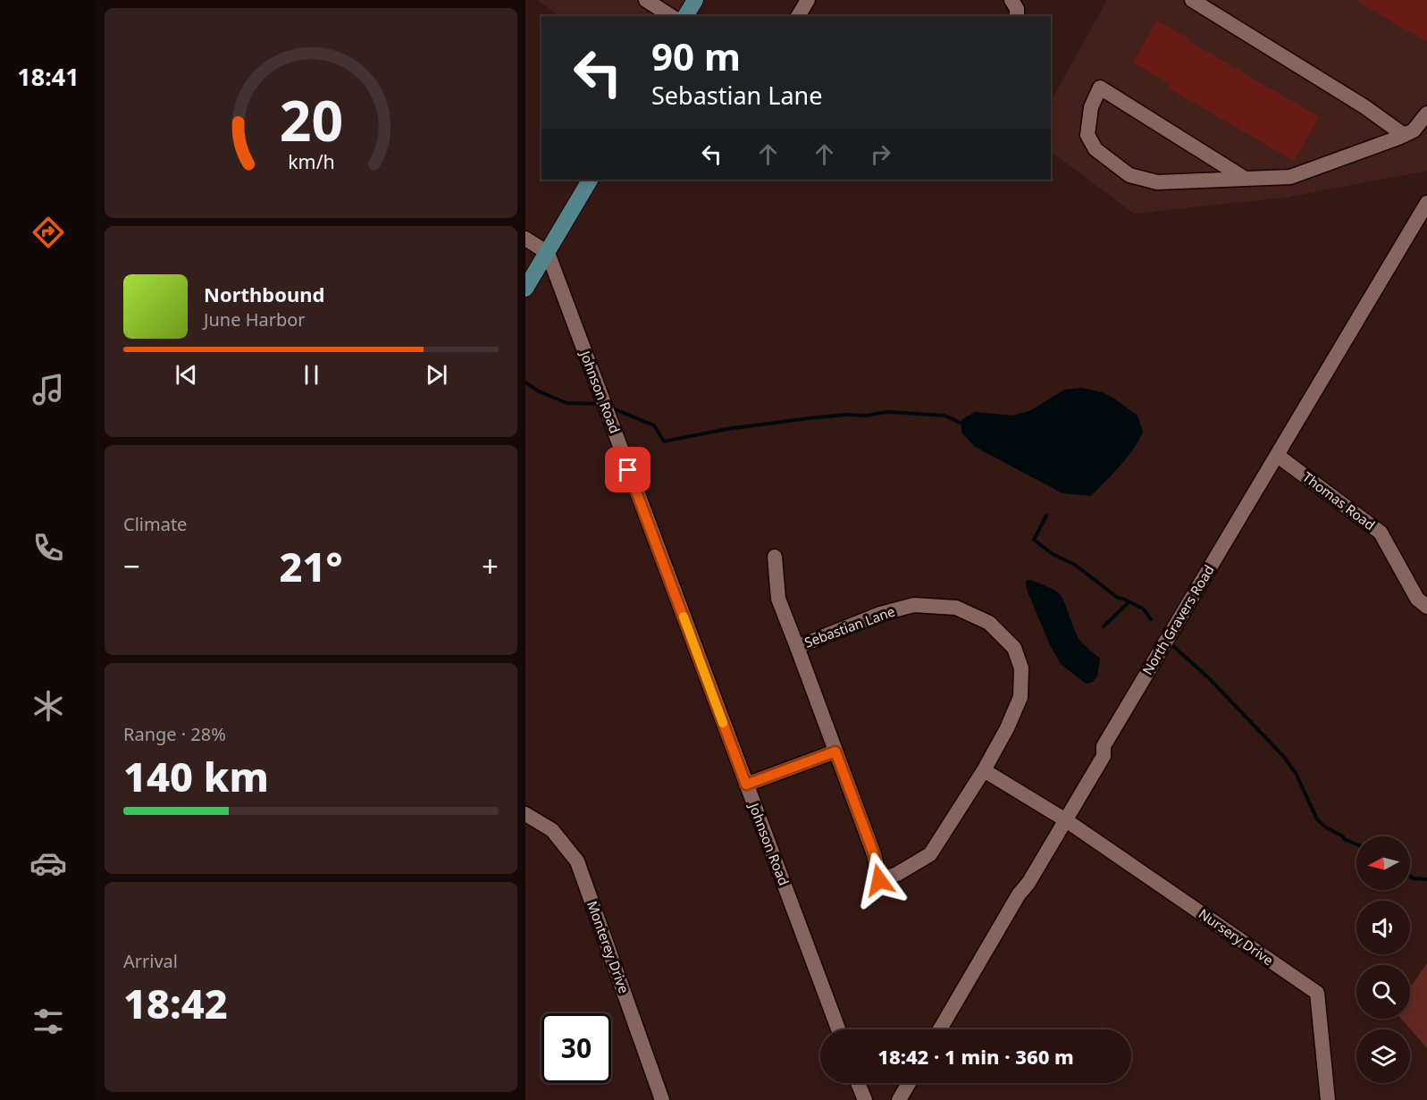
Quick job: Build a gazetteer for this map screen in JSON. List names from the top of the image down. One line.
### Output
{"streets":{"street":["Johnson Road","Thomas Road","North Gravers Road","Sebastian Lane","Nursery Drive","Monterey Drive"]},"crossings":[["Thomas Road","North Gravers Road"],["North Gravers Road","Nursery Drive"]],"north":"left","page":{"tabs":"18:41","turn":["90 m","Sebastian Lane"],"song":["Northbound","June Harbor"],"tile":["Climate",["Range · 28%","140 km"],["Arrival","18:42"]],"heat":["−","21°","+"],"limit":"30","trip":"18:42 · 1 min · 360 m","gauge":["20","km/h"]}}
